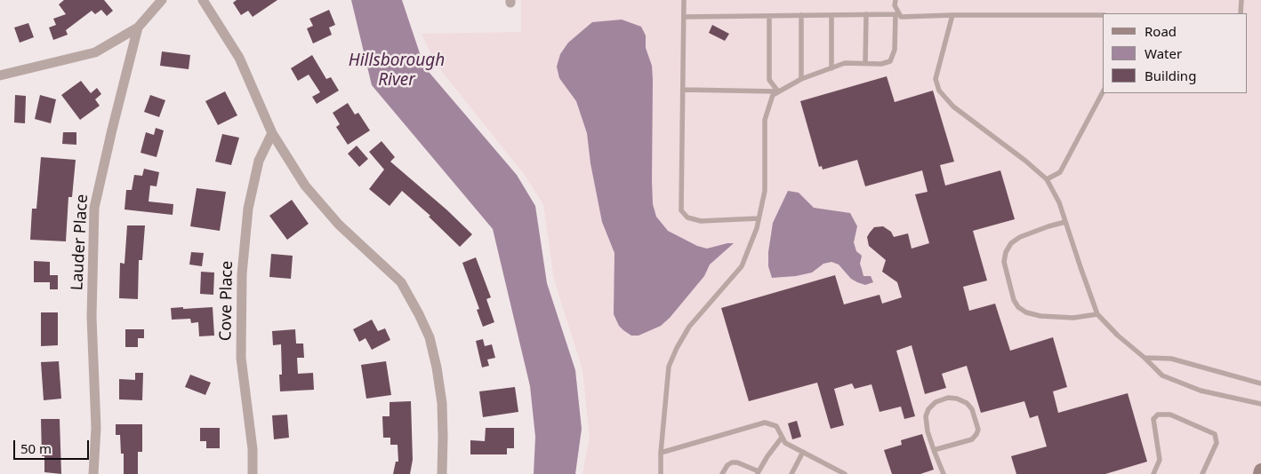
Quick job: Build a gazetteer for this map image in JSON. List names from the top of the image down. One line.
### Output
{"streets":{"street":["Lauder Place","Cove Place"]},"water":["Hillsborough River"],"legend":["Road","Water","Building"],"scale_bar":"50 m"}
